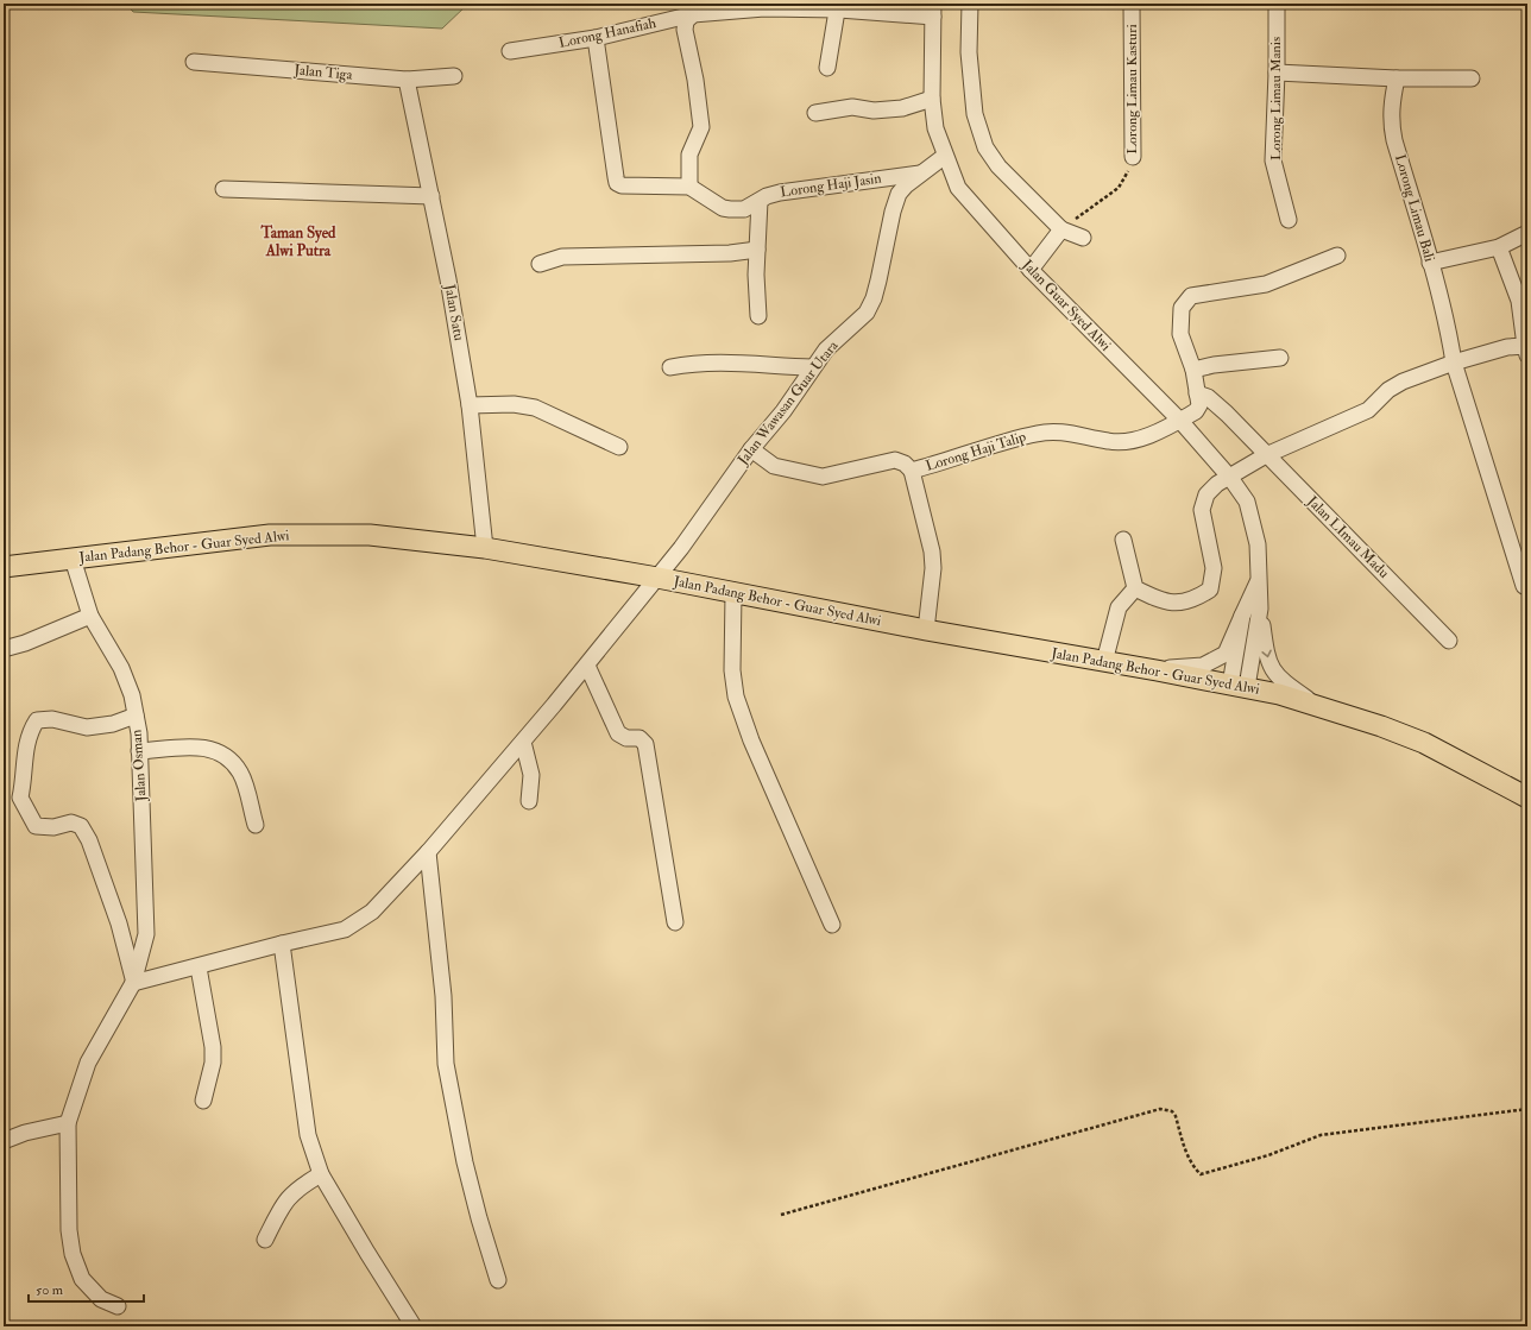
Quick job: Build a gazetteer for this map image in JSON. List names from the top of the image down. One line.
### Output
{"streets":{"main road":["Jalan Padang Behor - Guar Syed Alwi"],"street":["Lorong Hanafiah","Jalan Tiga","Lorong Limau Kasturi","Lorong Limau Manis","Lorong Haji Jasin","Lorong Limau Bali","Jalan Guar Syed Alwi","Jalan Satu","Jalan Wawasan Guar Utara","Lorong Haji Talip","Jalan LImau Madu","Jalan Osman"]},"crossings":[["Lorong Hanafiah","Lorong Haji Jasin"],["Lorong Hanafiah","Jalan Guar Syed Alwi"],["Jalan Tiga","Jalan Satu"],["Lorong Haji Jasin","Jalan Wawasan Guar Utara"],["Jalan Guar Syed Alwi","Jalan Wawasan Guar Utara"],["Jalan Guar Syed Alwi","Lorong Haji Talip"],["Jalan Guar Syed Alwi","Jalan Padang Behor - Guar Syed Alwi"],["Jalan Satu","Jalan Padang Behor - Guar Syed Alwi"],["Jalan Wawasan Guar Utara","Lorong Haji Talip"],["Jalan Wawasan Guar Utara","Jalan Padang Behor - Guar Syed Alwi"],["Jalan Wawasan Guar Utara","Jalan Osman"],["Lorong Haji Talip","Jalan LImau Madu"],["Jalan Padang Behor - Guar Syed Alwi","Jalan Osman"]],"districts":["Taman Syed Alwi Putra"],"scale_bar":"50 m"}
